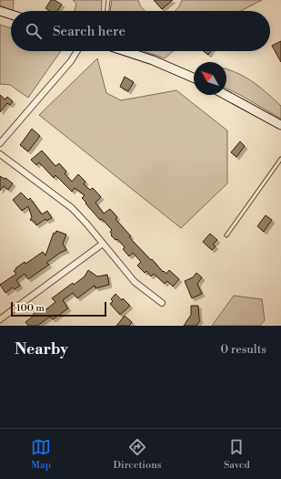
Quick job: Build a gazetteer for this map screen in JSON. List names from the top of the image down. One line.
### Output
{"scale_bar":"100 m","north":"top left","page":{"search":"Search here","scale":"100 m","heading":["Nearby","0 results"],"nav":["Map","Directions","Saved"]}}
